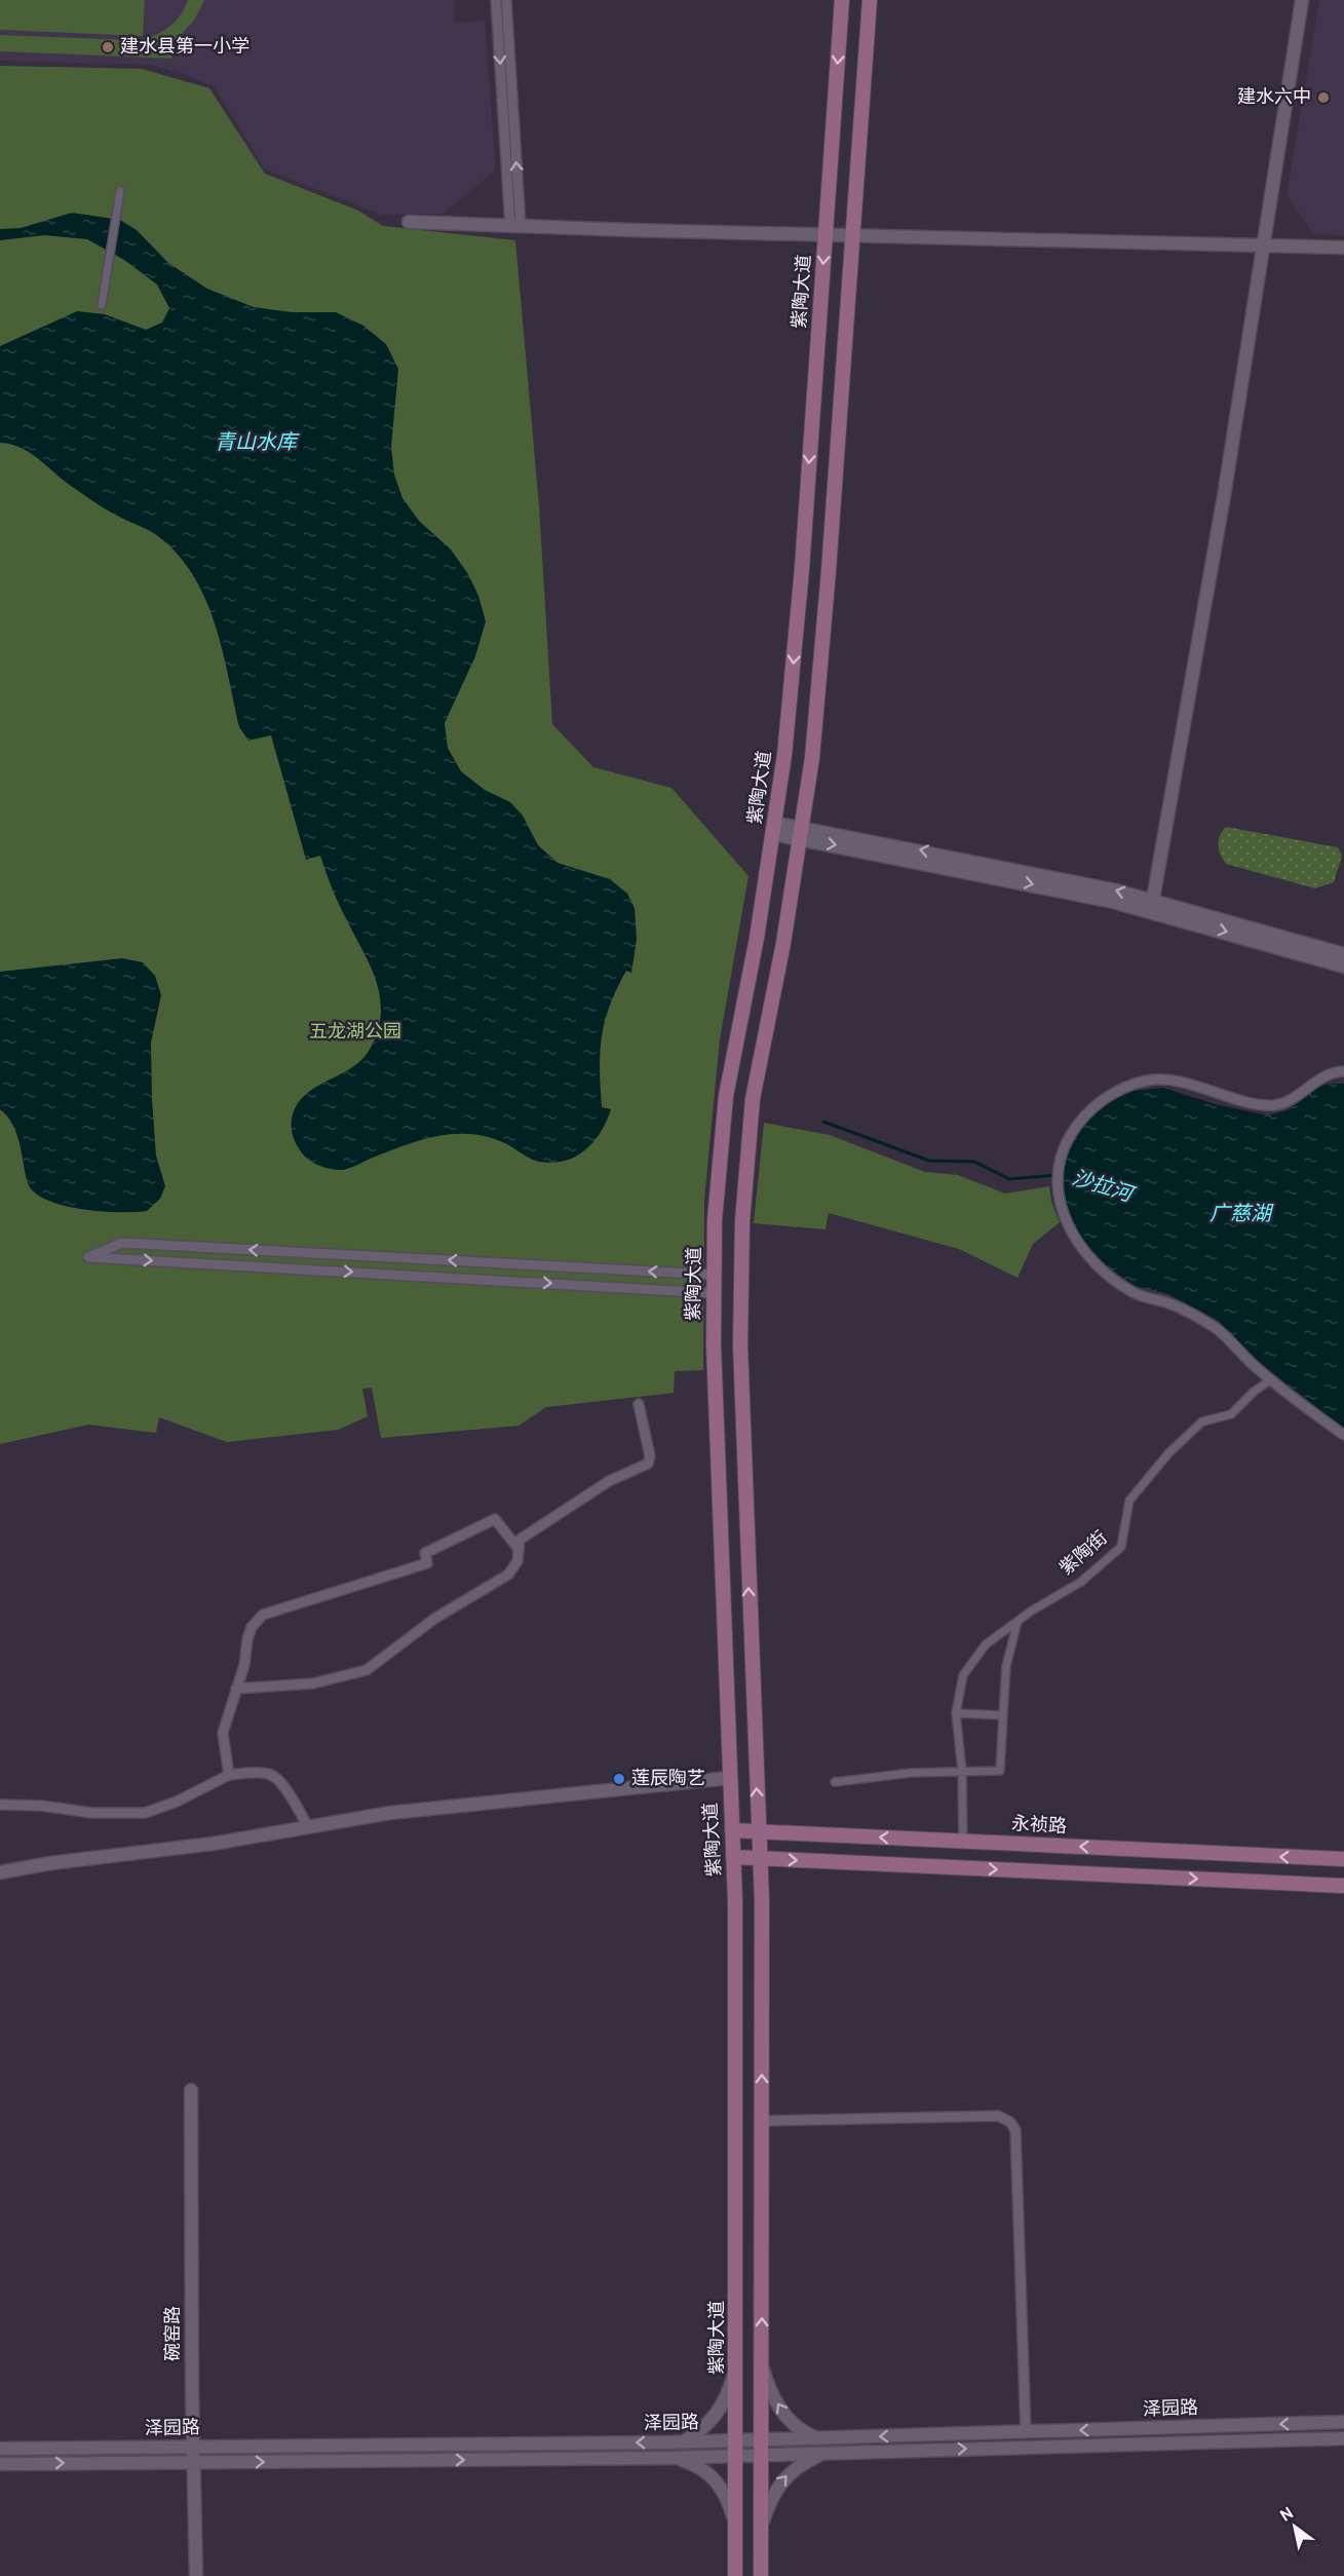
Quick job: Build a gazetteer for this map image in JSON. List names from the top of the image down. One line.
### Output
{"streets":{"main road":["紫陶大道","永祯路"],"street":["紫陶街","碗窑路","泽园路"]},"crossings":[["紫陶大道","永祯路"],["紫陶大道","泽园路"],["紫陶街","永祯路"],["碗窑路","泽园路"]],"water":["青山水库","沙拉河","广慈湖"],"parks":["五龙湖公园"],"places":["建水县第一小学","建水六中","莲辰陶艺"],"north":"top left"}
